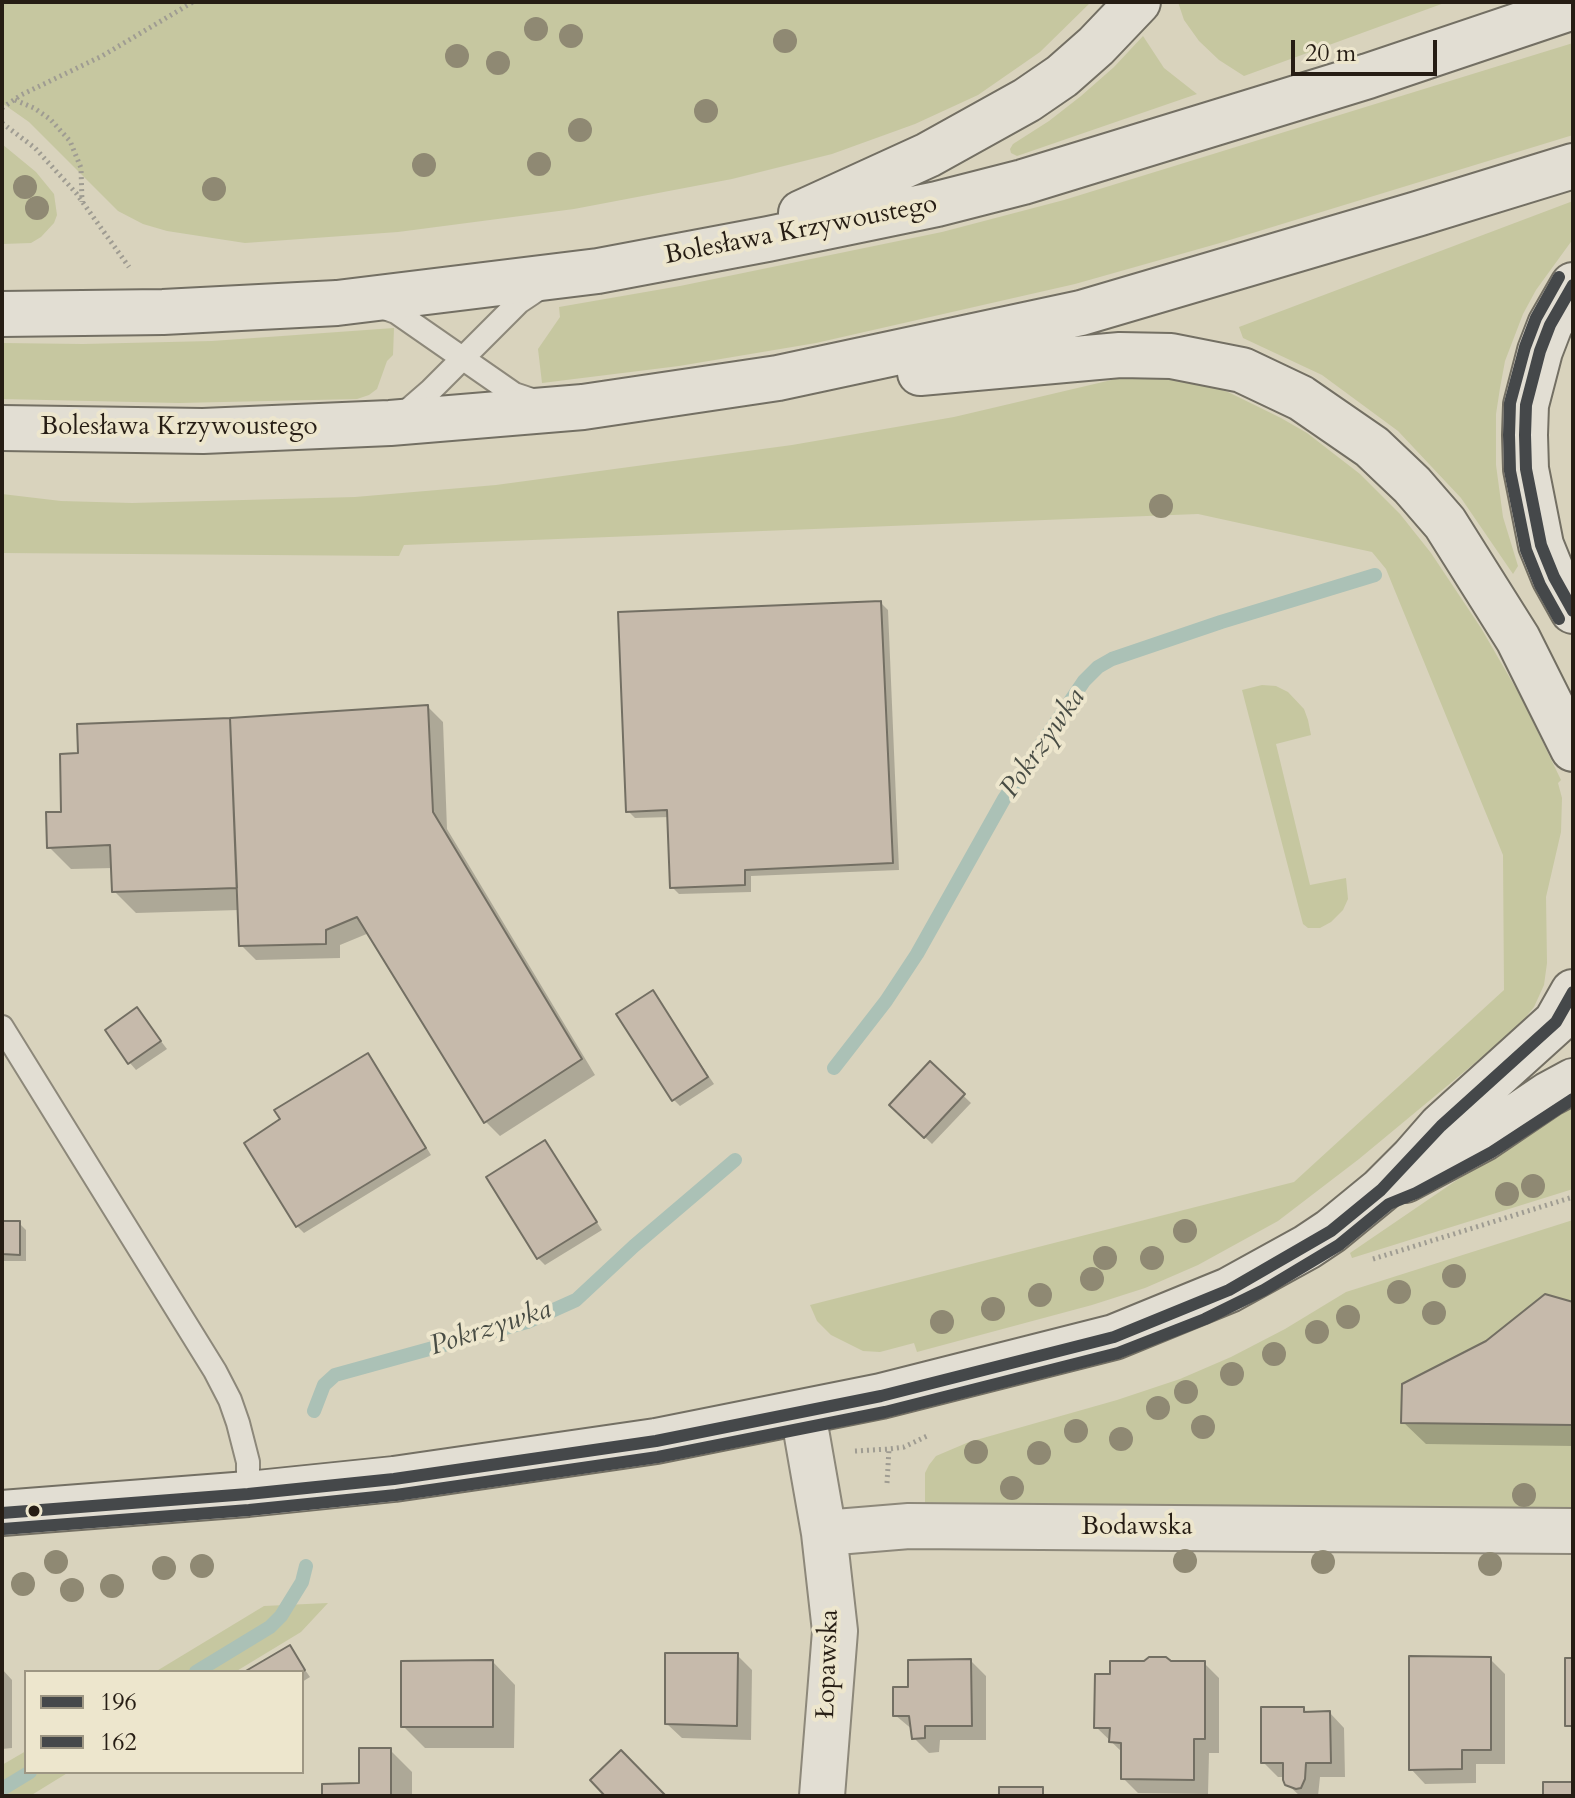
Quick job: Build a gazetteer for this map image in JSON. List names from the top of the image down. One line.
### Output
{"streets":{"main road":["Bolesława Krzywoustego","Bodawska","Łopawska"]},"crossings":[["Bodawska","Łopawska"]],"water":["Pokrzywka"],"lines":["transit line 162","transit line 196"],"legend":["196","162"],"scale_bar":"20 m"}
